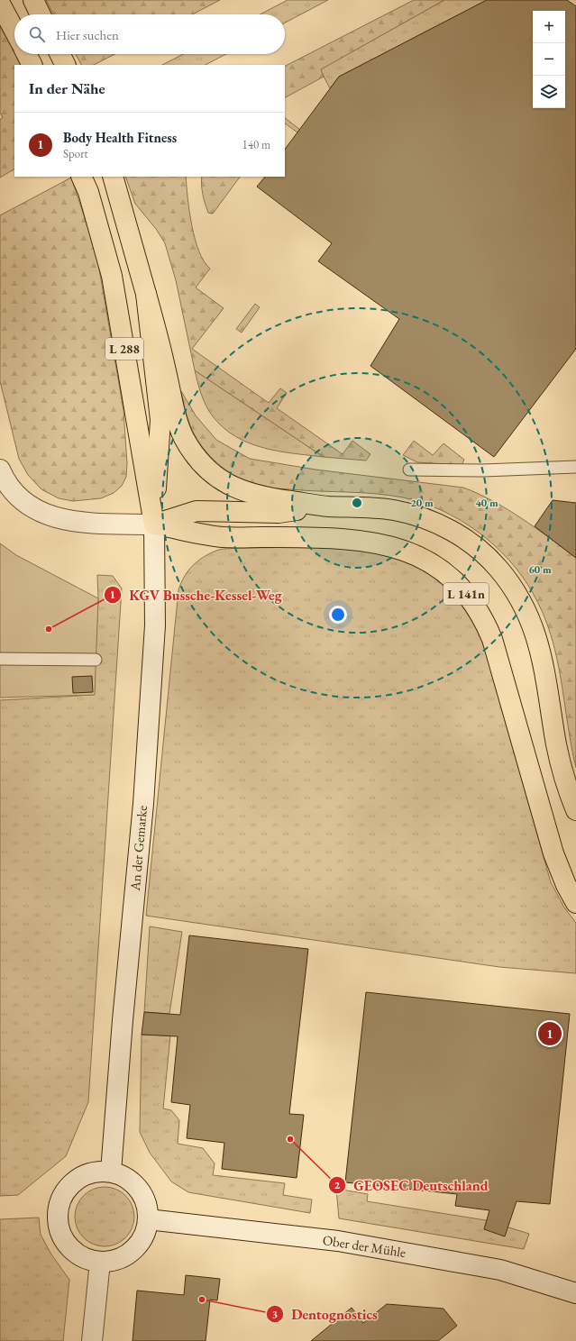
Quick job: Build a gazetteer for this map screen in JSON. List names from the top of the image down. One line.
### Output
{"streets":{"main road":["L 288","L 141n"],"street":["An der Gemarke","Ober der Mühle"]},"crossings":[["L 288","L 141n"],["L 288","An der Gemarke"],["L 141n","An der Gemarke"],["An der Gemarke","Ober der Mühle"]],"places":["KGV Bussche-Kessel-Weg","GEOSEC Deutschland","Dentognostics"],"page":{"map_buttons":["+","−"],"search":"Hier suchen","heading":"In der Nähe","list":[{"mark":"1","name":"Body Health Fitness","note":"Sport","value":"140 m"}],"pins":"1"},"rings":["20 m","40 m","60 m"]}
